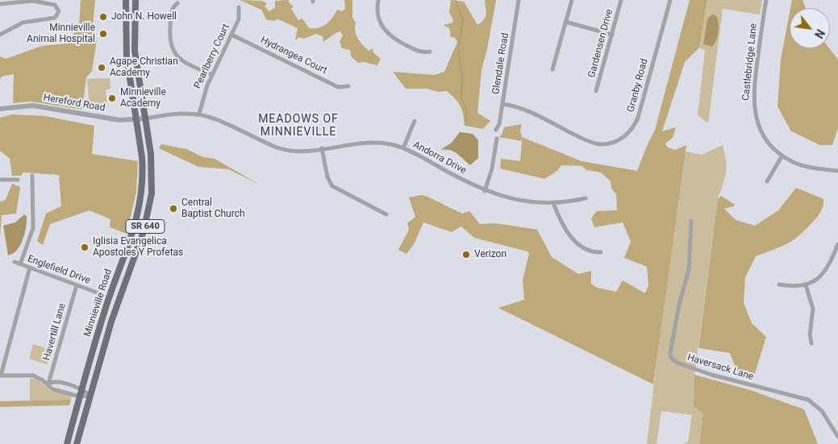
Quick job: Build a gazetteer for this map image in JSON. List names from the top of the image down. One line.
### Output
{"streets":{"main road":["SR 640","Minnieville Road"],"street":["Gardensen Drive","Hydrangea Court","Pearlberry Court","Castlebridge Lane","Glendale Road","Granby Road","Hereford Road","Andorra Drive","Englefield Drive","Havertill Lane","Haversack Lane"]},"crossings":[["Hydrangea Court","Pearlberry Court"],["Pearlberry Court","Andorra Drive"],["Glendale Road","Granby Road"],["Hereford Road","Andorra Drive"],["Hereford Road","Minnieville Road"],["Andorra Drive","Minnieville Road"],["Englefield Drive","Havertill Lane"]],"districts":["MEADOWS OF MINNIEVILLE"],"places":["John N. Howell","Minnieville Animal Hospital","Agape Christian Academy","Minnieville Academy","Central Baptist Church","Iglisia Evangelica Apostoles Y Profetas","Verizon"],"north":"bottom right"}
